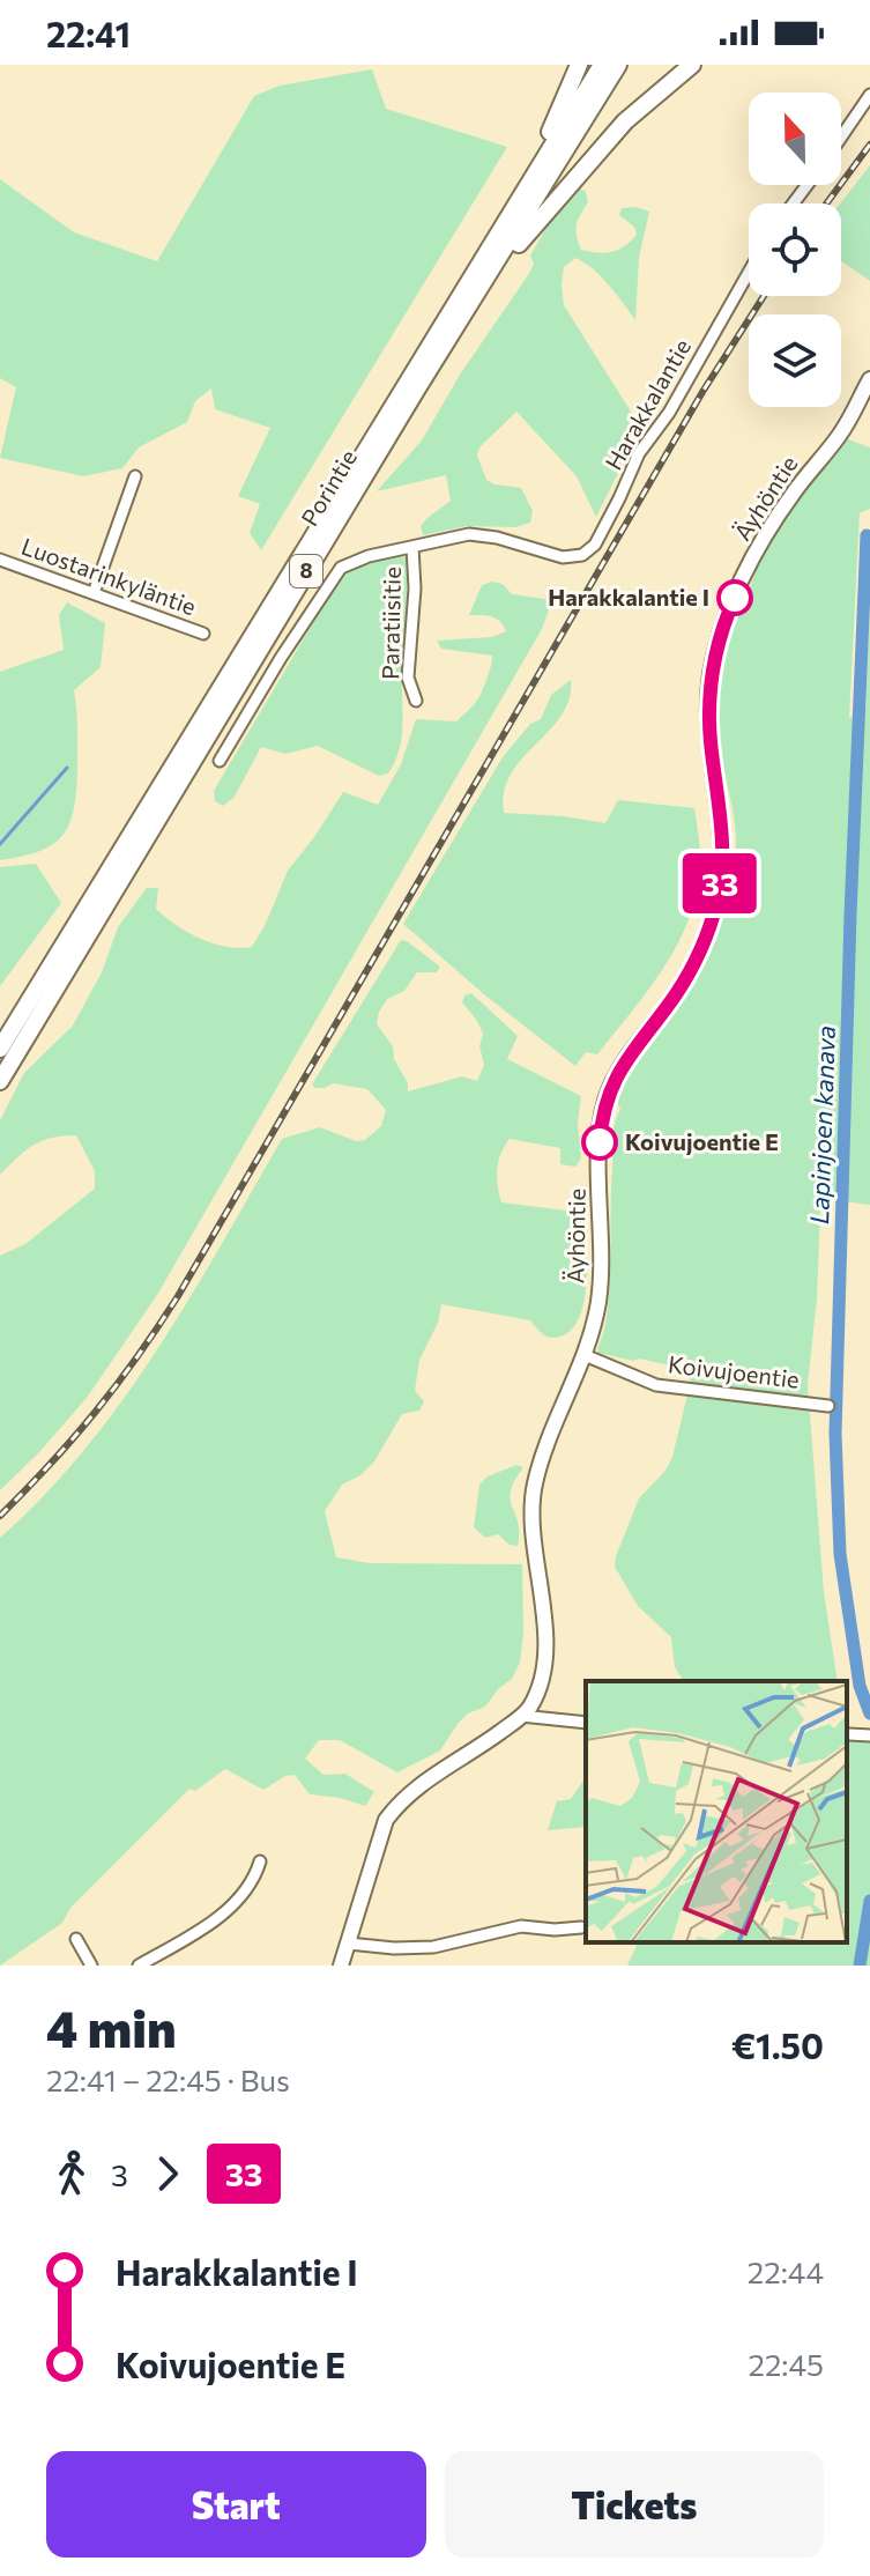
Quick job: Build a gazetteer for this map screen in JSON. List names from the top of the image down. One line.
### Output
{"streets":{"highway":["Porintie","8"],"main road":["Äyhöntie"],"street":["Harakkalantie","Luostarinkyläntie","Paratiisitie","Koivujoentie"]},"crossings":[["Harakkalantie","Paratiisitie"],["Äyhöntie","Koivujoentie"]],"water":["Lapinjoen kanava"],"places":["Harakkalantie I","Koivujoentie E"],"lines":["bus line 33"],"north":"top","page":{"status":"22:41","on_map":"33","heading":["4 min","22:41 – 22:45 · Bus","€1.50"],"legs":["3","33"],"list":[{"name":"Harakkalantie I","value":"22:44"},{"name":"Koivujoentie E","value":"22:45"}],"buttons":["Start","Tickets"]}}
